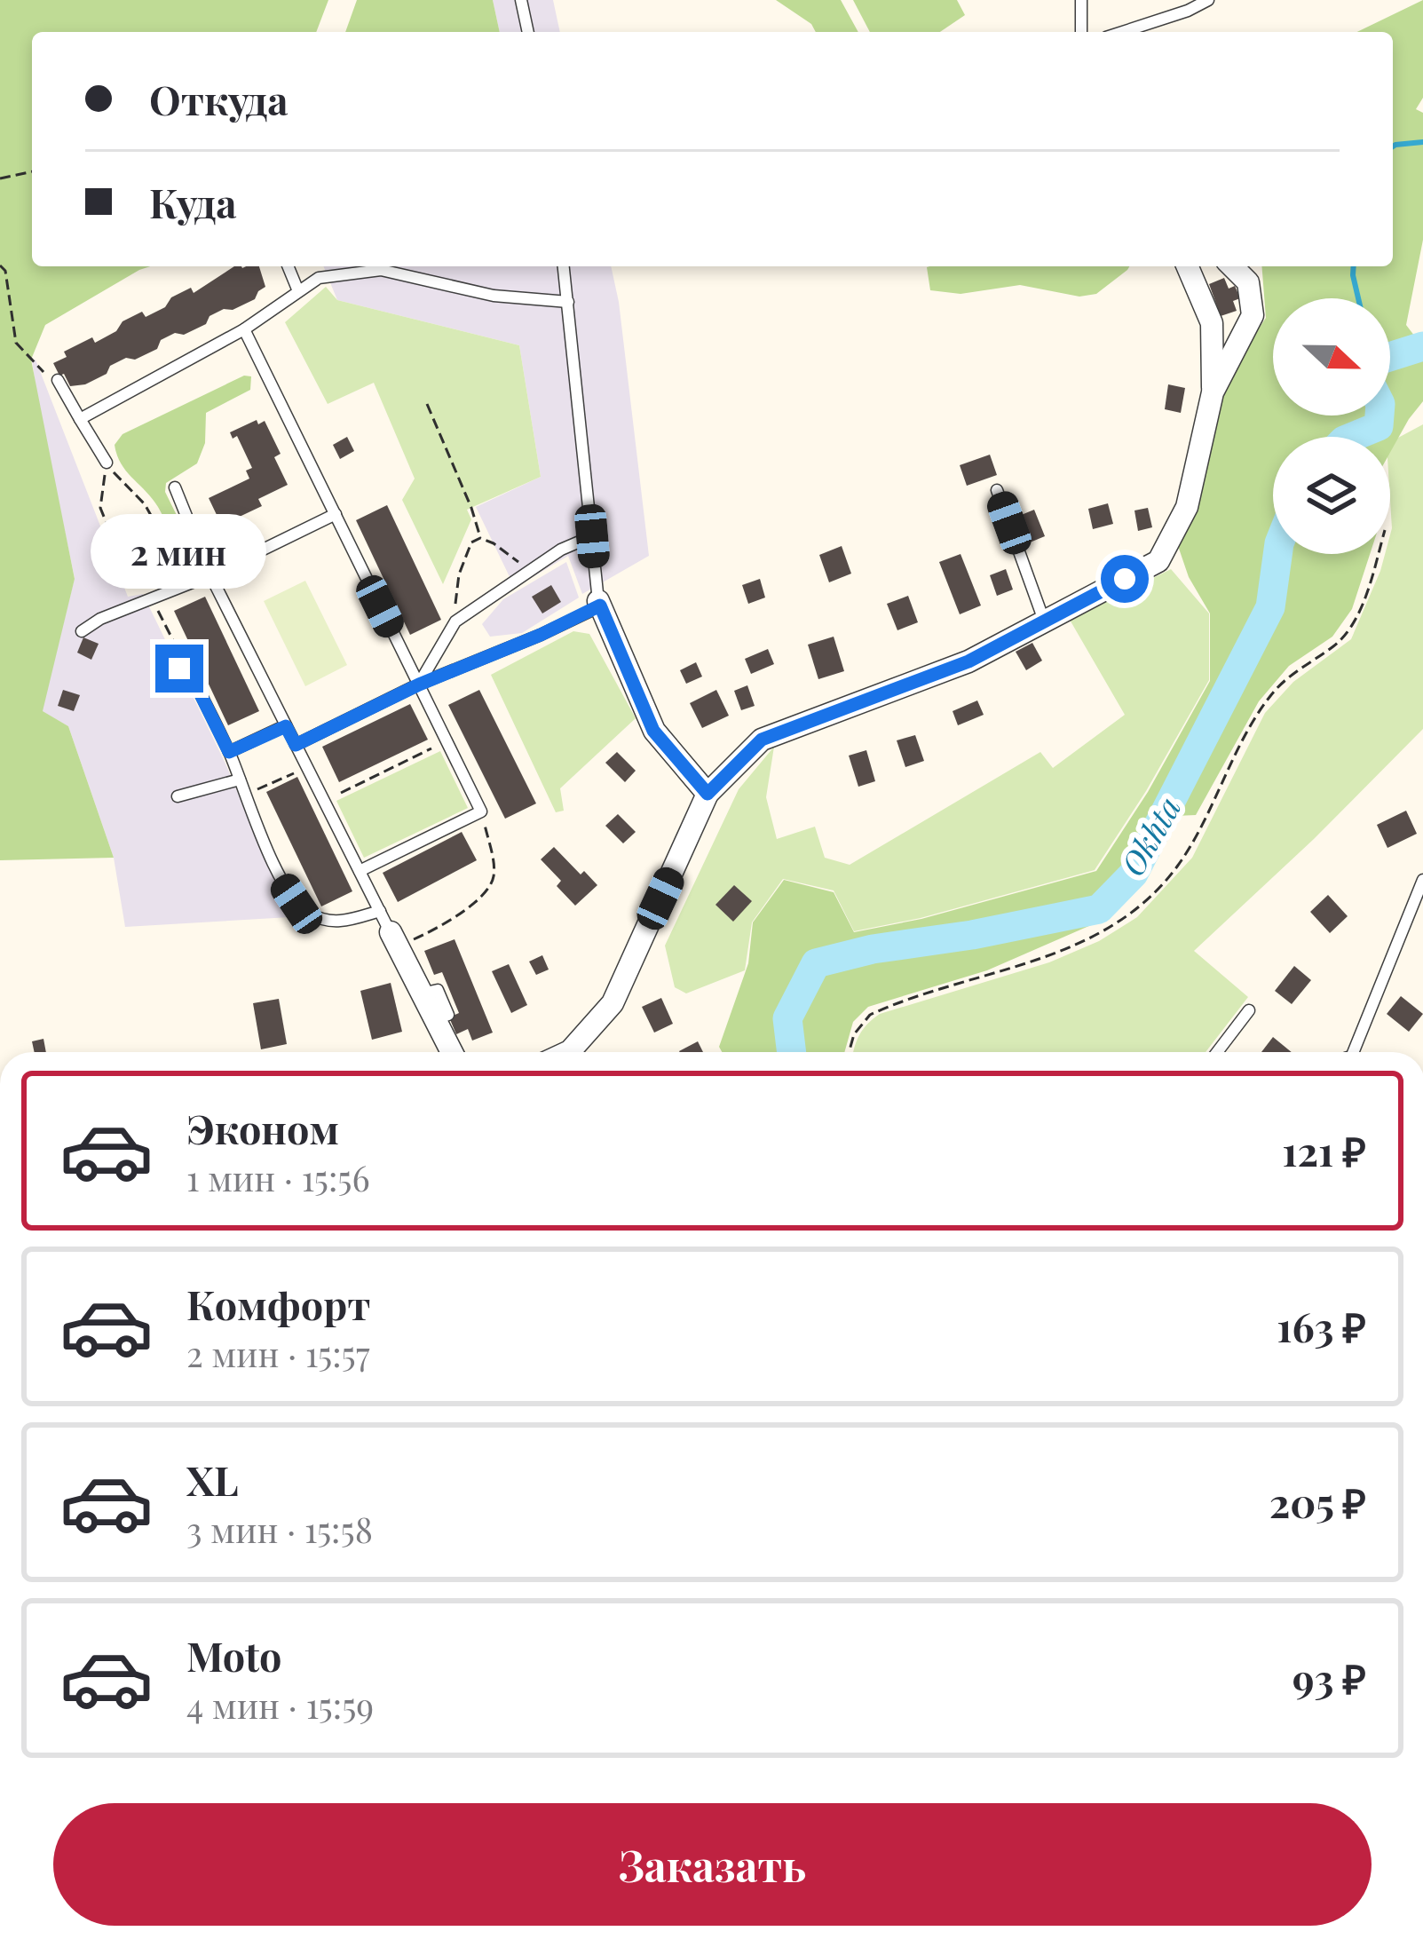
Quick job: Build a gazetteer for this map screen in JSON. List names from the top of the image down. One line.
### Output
{"water":["Okhta"],"north":"right","page":{"banner":["Откуда","Куда"],"bubble":"2 мин","list":[{"name":"Эконом","note":"1 мин · 15:56","value":"121 ₽"},{"name":"Комфорт","note":"2 мин · 15:57","value":"163 ₽"},{"name":"XL","note":"3 мин · 15:58","value":"205 ₽"},{"name":"Moto","note":"4 мин · 15:59","value":"93 ₽"}],"buttons":"Заказать"}}
